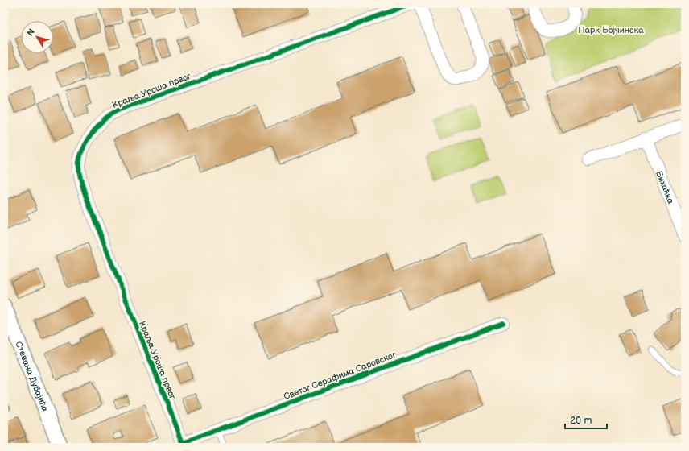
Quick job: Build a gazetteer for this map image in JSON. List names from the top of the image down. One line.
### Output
{"streets":{"street":["Краља Уроша првог","Бихаћка","Светог Серафима Саровског","Стевана Дубајића"]},"crossings":[["Краља Уроша првог","Светог Серафима Саровског"]],"parks":["Парк Бојчинска"],"scale_bar":"20 m","north":"top left"}
